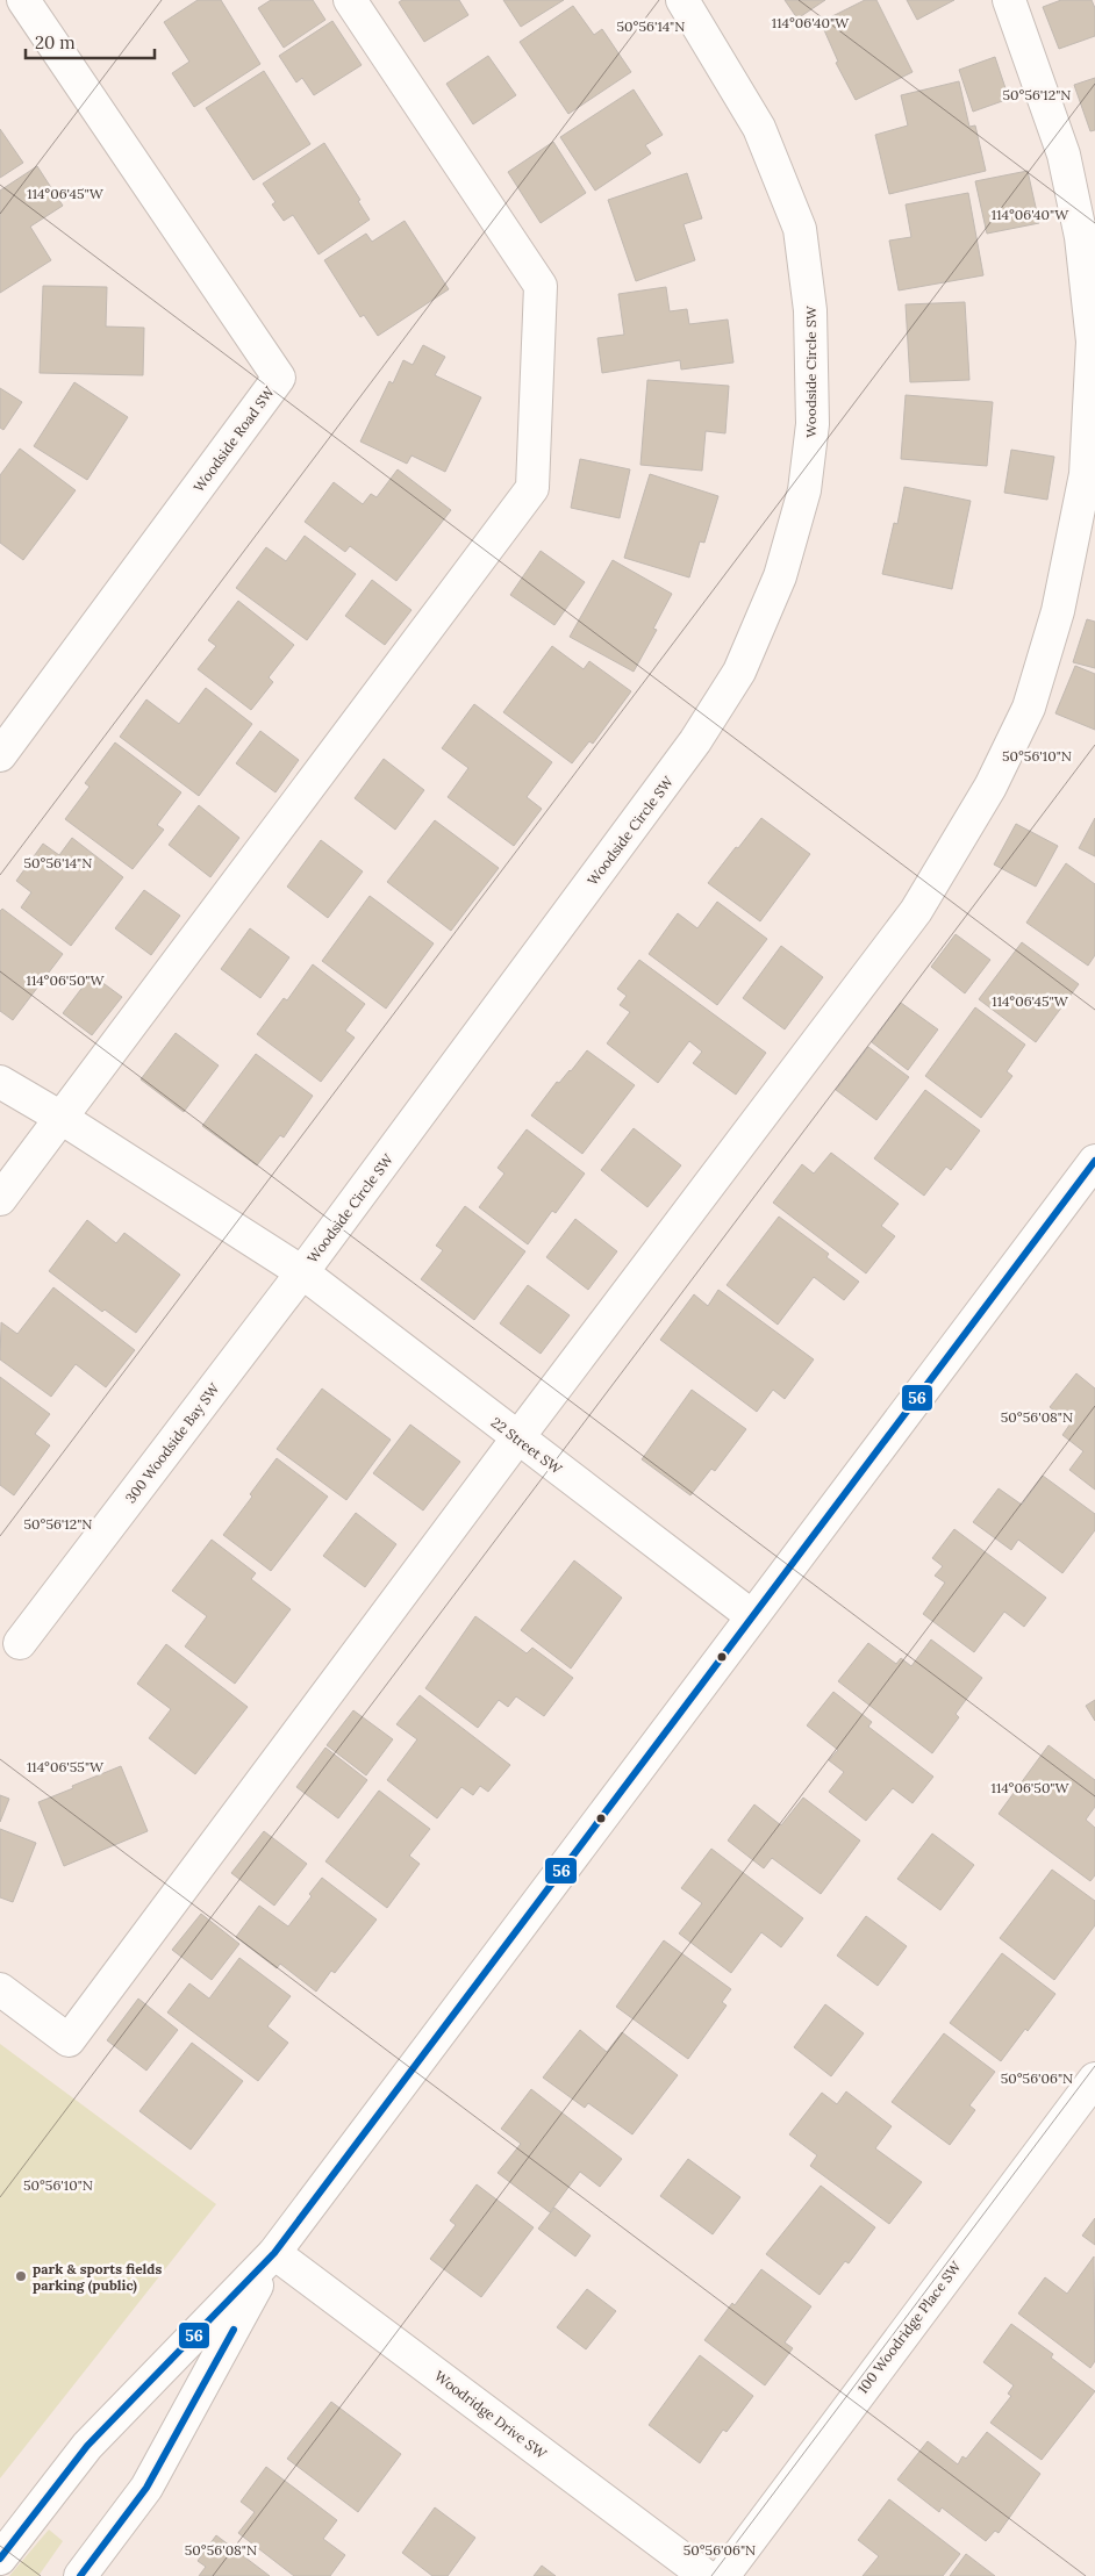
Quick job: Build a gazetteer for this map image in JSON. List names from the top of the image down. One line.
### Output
{"streets":{"street":["Woodside Circle SW","Woodside Road SW","300 Woodside Bay SW","22 Street SW","100 Woodridge Place SW","Woodridge Drive SW"]},"crossings":[["Woodside Circle SW","300 Woodside Bay SW"],["Woodside Circle SW","22 Street SW"],["300 Woodside Bay SW","22 Street SW"]],"places":["park & sports fields parking (public)"],"lines":["transit line 56"],"scale_bar":"20 m","coordinates":["114°06'40\"W","50°56'14\"N","50°56'12\"N","114°06'45\"W","50°56'10\"N","114°06'50\"W","50°56'08\"N","114°06'55\"W","50°56'06\"N"]}
